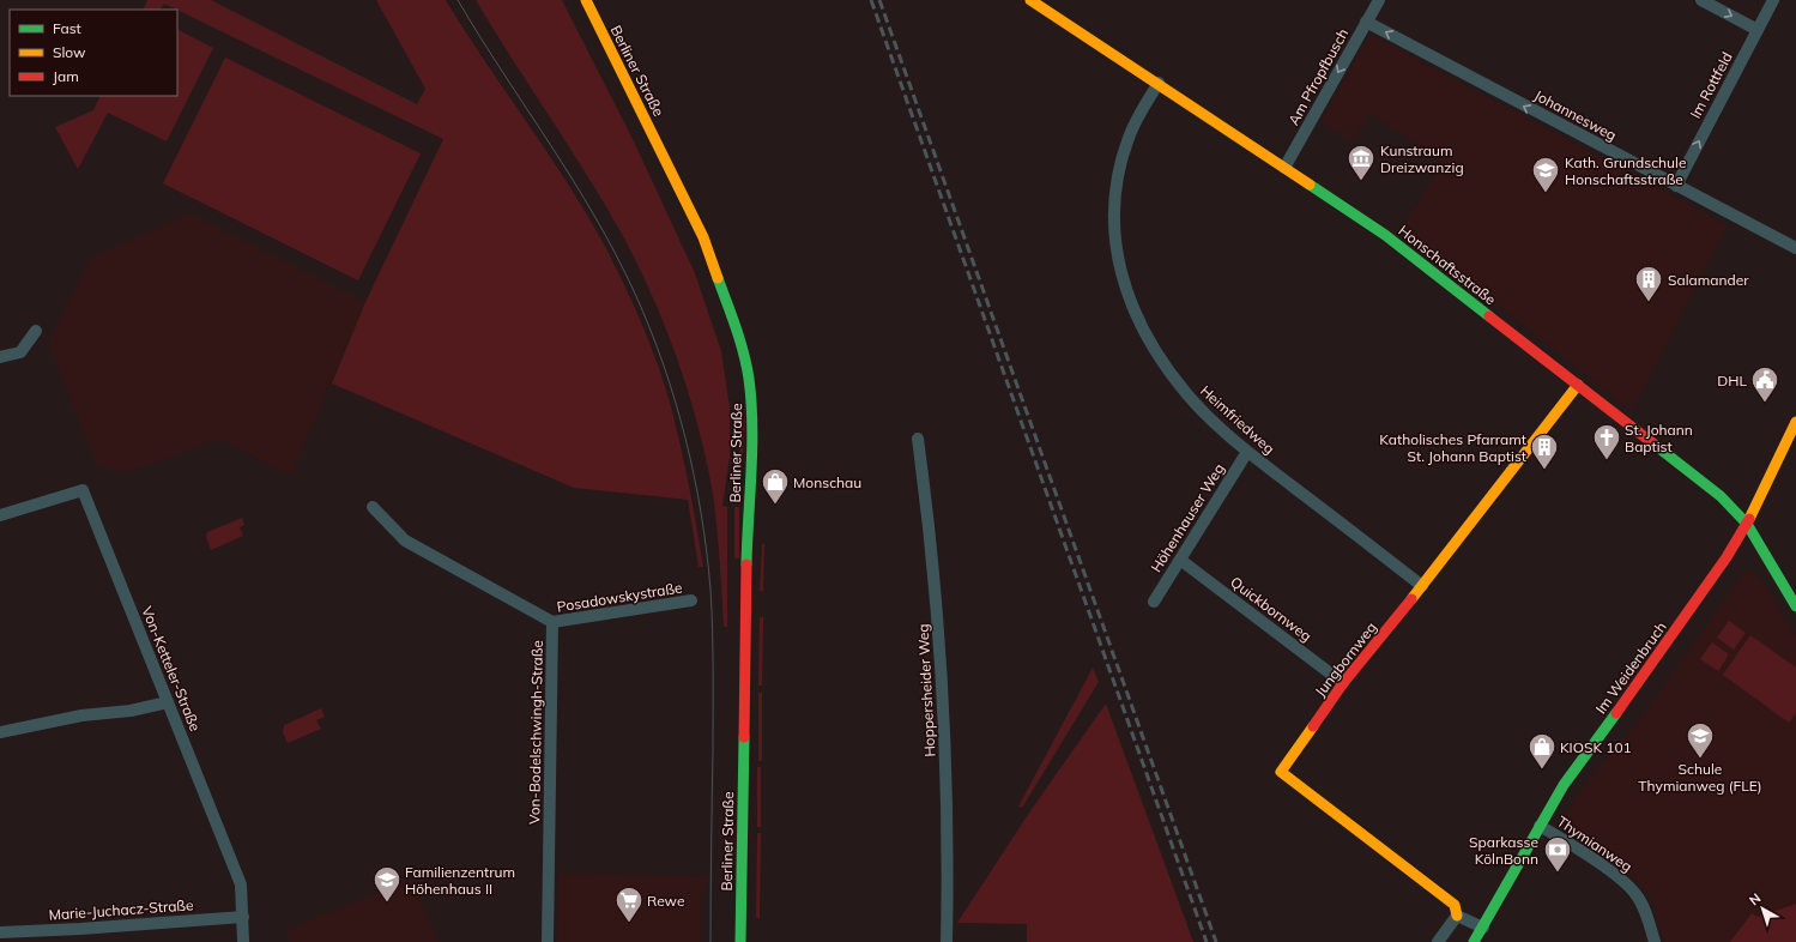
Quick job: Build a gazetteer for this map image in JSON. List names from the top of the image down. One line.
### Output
{"streets":{"street":["Berliner Straße","Am Pfropfbusch","Im Rottfeld","Johannesweg","Honschaftsstraße","Heimfriedweg","Höhenhauser Weg","Posadowskystraße","Quickbornweg","Jungbornweg","Im Weidenbruch","Von-Ketteler-Straße","Hoppersheider Weg","Von-Bodelschwingh-Straße","Thymianweg","Marie-Juchacz-Straße"]},"crossings":[["Am Pfropfbusch","Johannesweg"],["Am Pfropfbusch","Honschaftsstraße"],["Im Rottfeld","Johannesweg"],["Honschaftsstraße","Heimfriedweg"],["Honschaftsstraße","Jungbornweg"],["Honschaftsstraße","Im Weidenbruch"],["Heimfriedweg","Höhenhauser Weg"],["Heimfriedweg","Jungbornweg"],["Höhenhauser Weg","Quickbornweg"],["Posadowskystraße","Von-Bodelschwingh-Straße"],["Quickbornweg","Jungbornweg"],["Im Weidenbruch","Thymianweg"],["Von-Ketteler-Straße","Marie-Juchacz-Straße"]],"one_way":["Am Pfropfbusch","Im Rottfeld","Johannesweg"],"places":{"museum":["Kunstraum Dreizwanzig"],"school or university":["Kath. Grundschule Honschaftsstraße","Schule Thymianweg (FLE)","Familienzentrum Höhenhaus II"],"building":["Salamander","Katholisches Pfarramt St. Johann Baptist"],"public building":["DHL"],"church":["St. Johann Baptist"],"shop":["Monschau","KIOSK 101"],"bank":["Sparkasse KölnBonn"],"supermarket":["Rewe"]},"legend":["Fast","Slow","Jam"],"north":"top left"}
